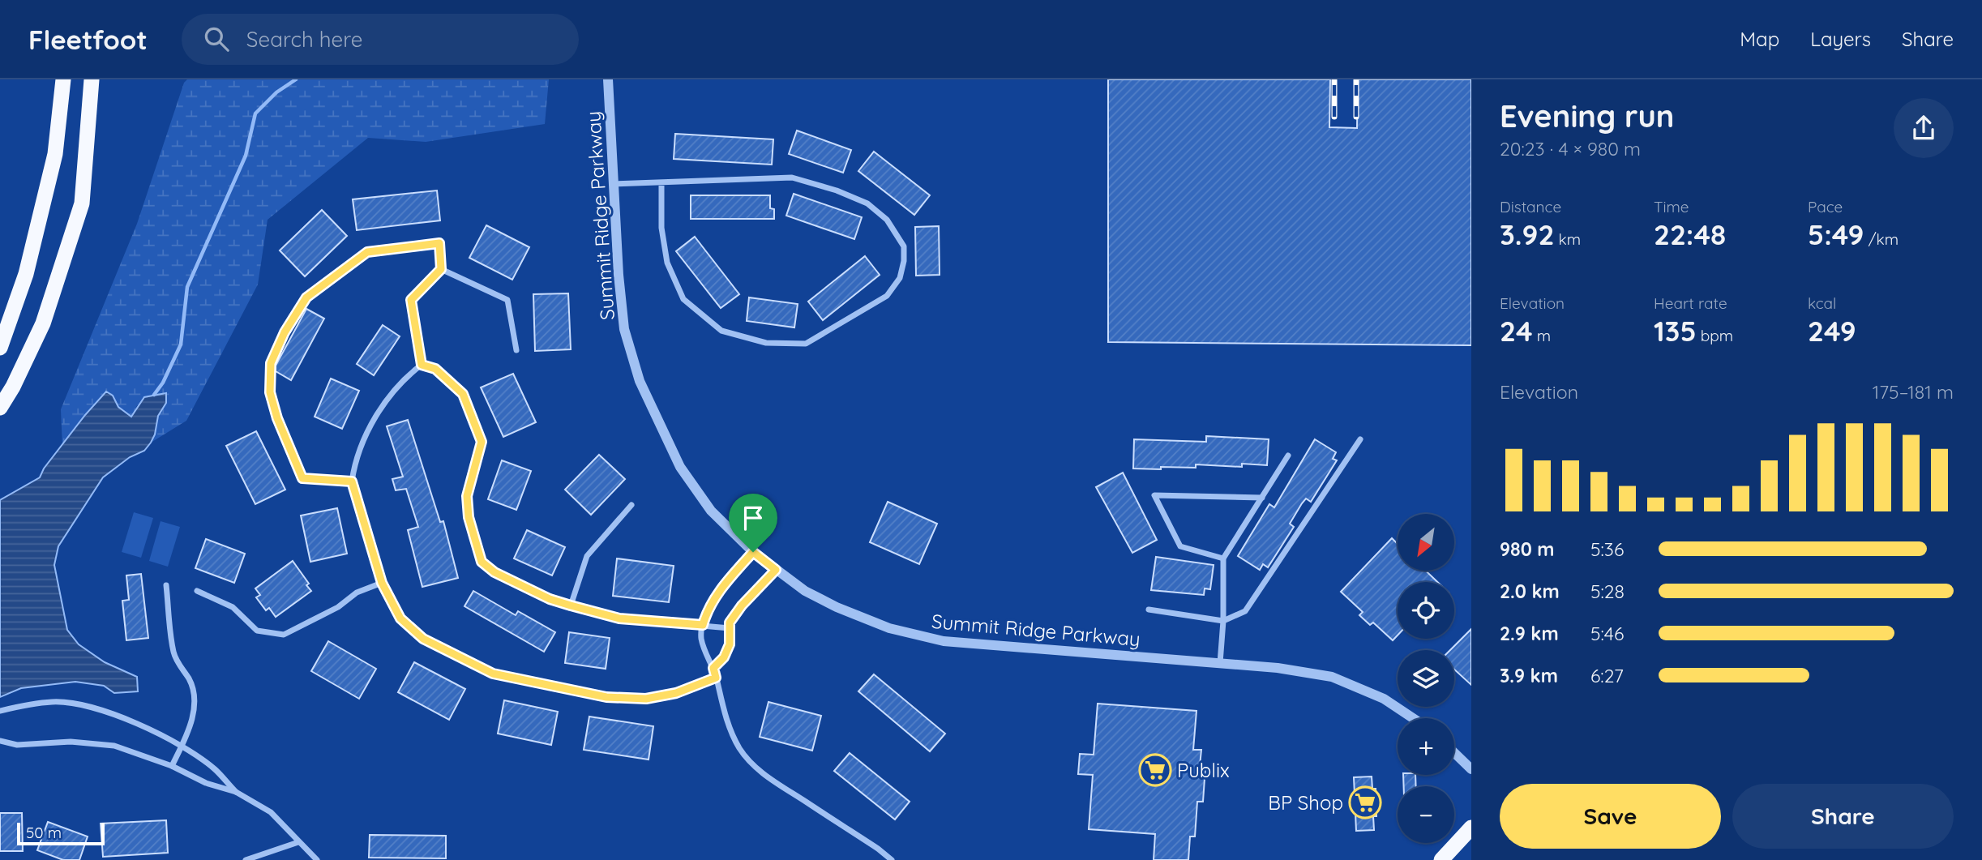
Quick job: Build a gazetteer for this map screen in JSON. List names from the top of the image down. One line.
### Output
{"streets":{"street":["Summit Ridge Parkway"]},"places":{"supermarket":["Publix","BP Shop"]},"scale_bar":"50 m","north":"bottom left","page":{"header":"Fleetfoot","search":"Search here","nav":["Map","Layers","Share"],"heading":["Evening run","20:23 · 4 × 980 m"],"stats":[["Distance","3.92 km"],["Time","22:48"],["Pace","5:49 /km"],["Elevation","24 m"],["Heart rate","135 bpm"],["kcal","249"]],"chart":["Elevation","175–181 m"],"map_buttons":["+","−"],"list":[{"name":"980 m","note":"5:36"},{"name":"2.0 km","note":"5:28"},{"name":"2.9 km","note":"5:46"},{"name":"3.9 km","note":"6:27"}],"buttons":["Save","Share"],"scale":"50 m"}}
